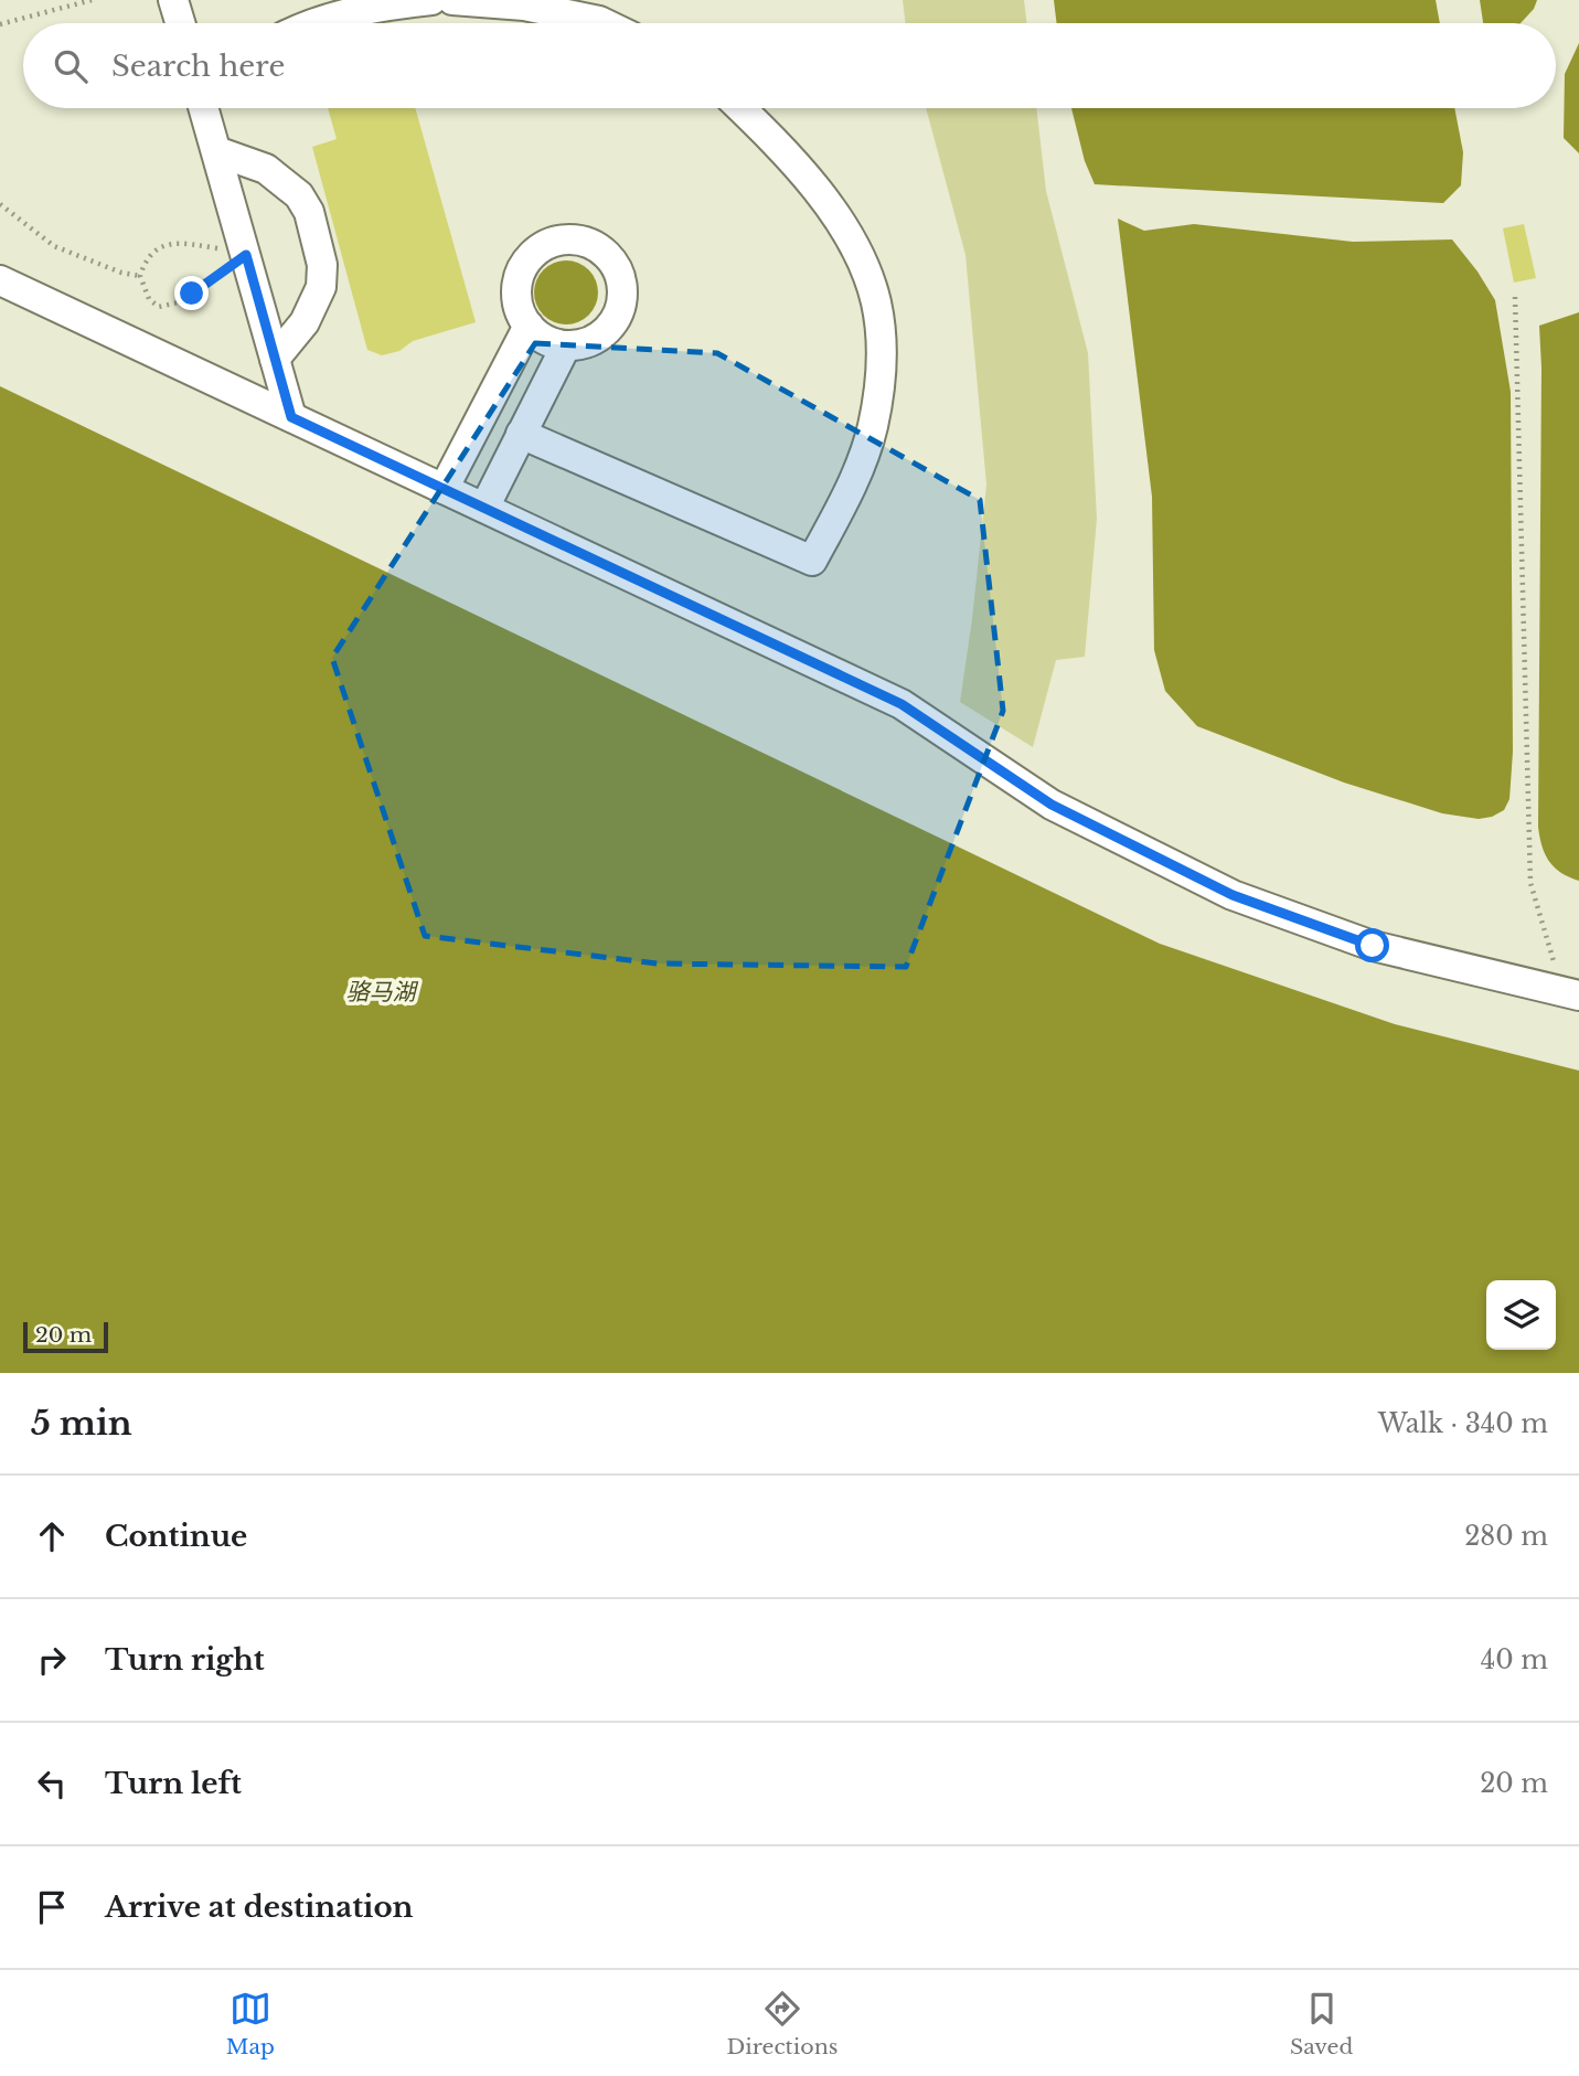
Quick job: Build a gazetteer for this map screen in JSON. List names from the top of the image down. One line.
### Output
{"water":["骆马湖"],"scale_bar":"20 m","page":{"search":"Search here","scale":"20 m","heading":["5 min","Walk · 340 m"],"list":[["Continue","280 m"],["Turn right","40 m"],["Turn left","20 m"],"Arrive at destination"],"nav":["Map","Directions","Saved"]}}
